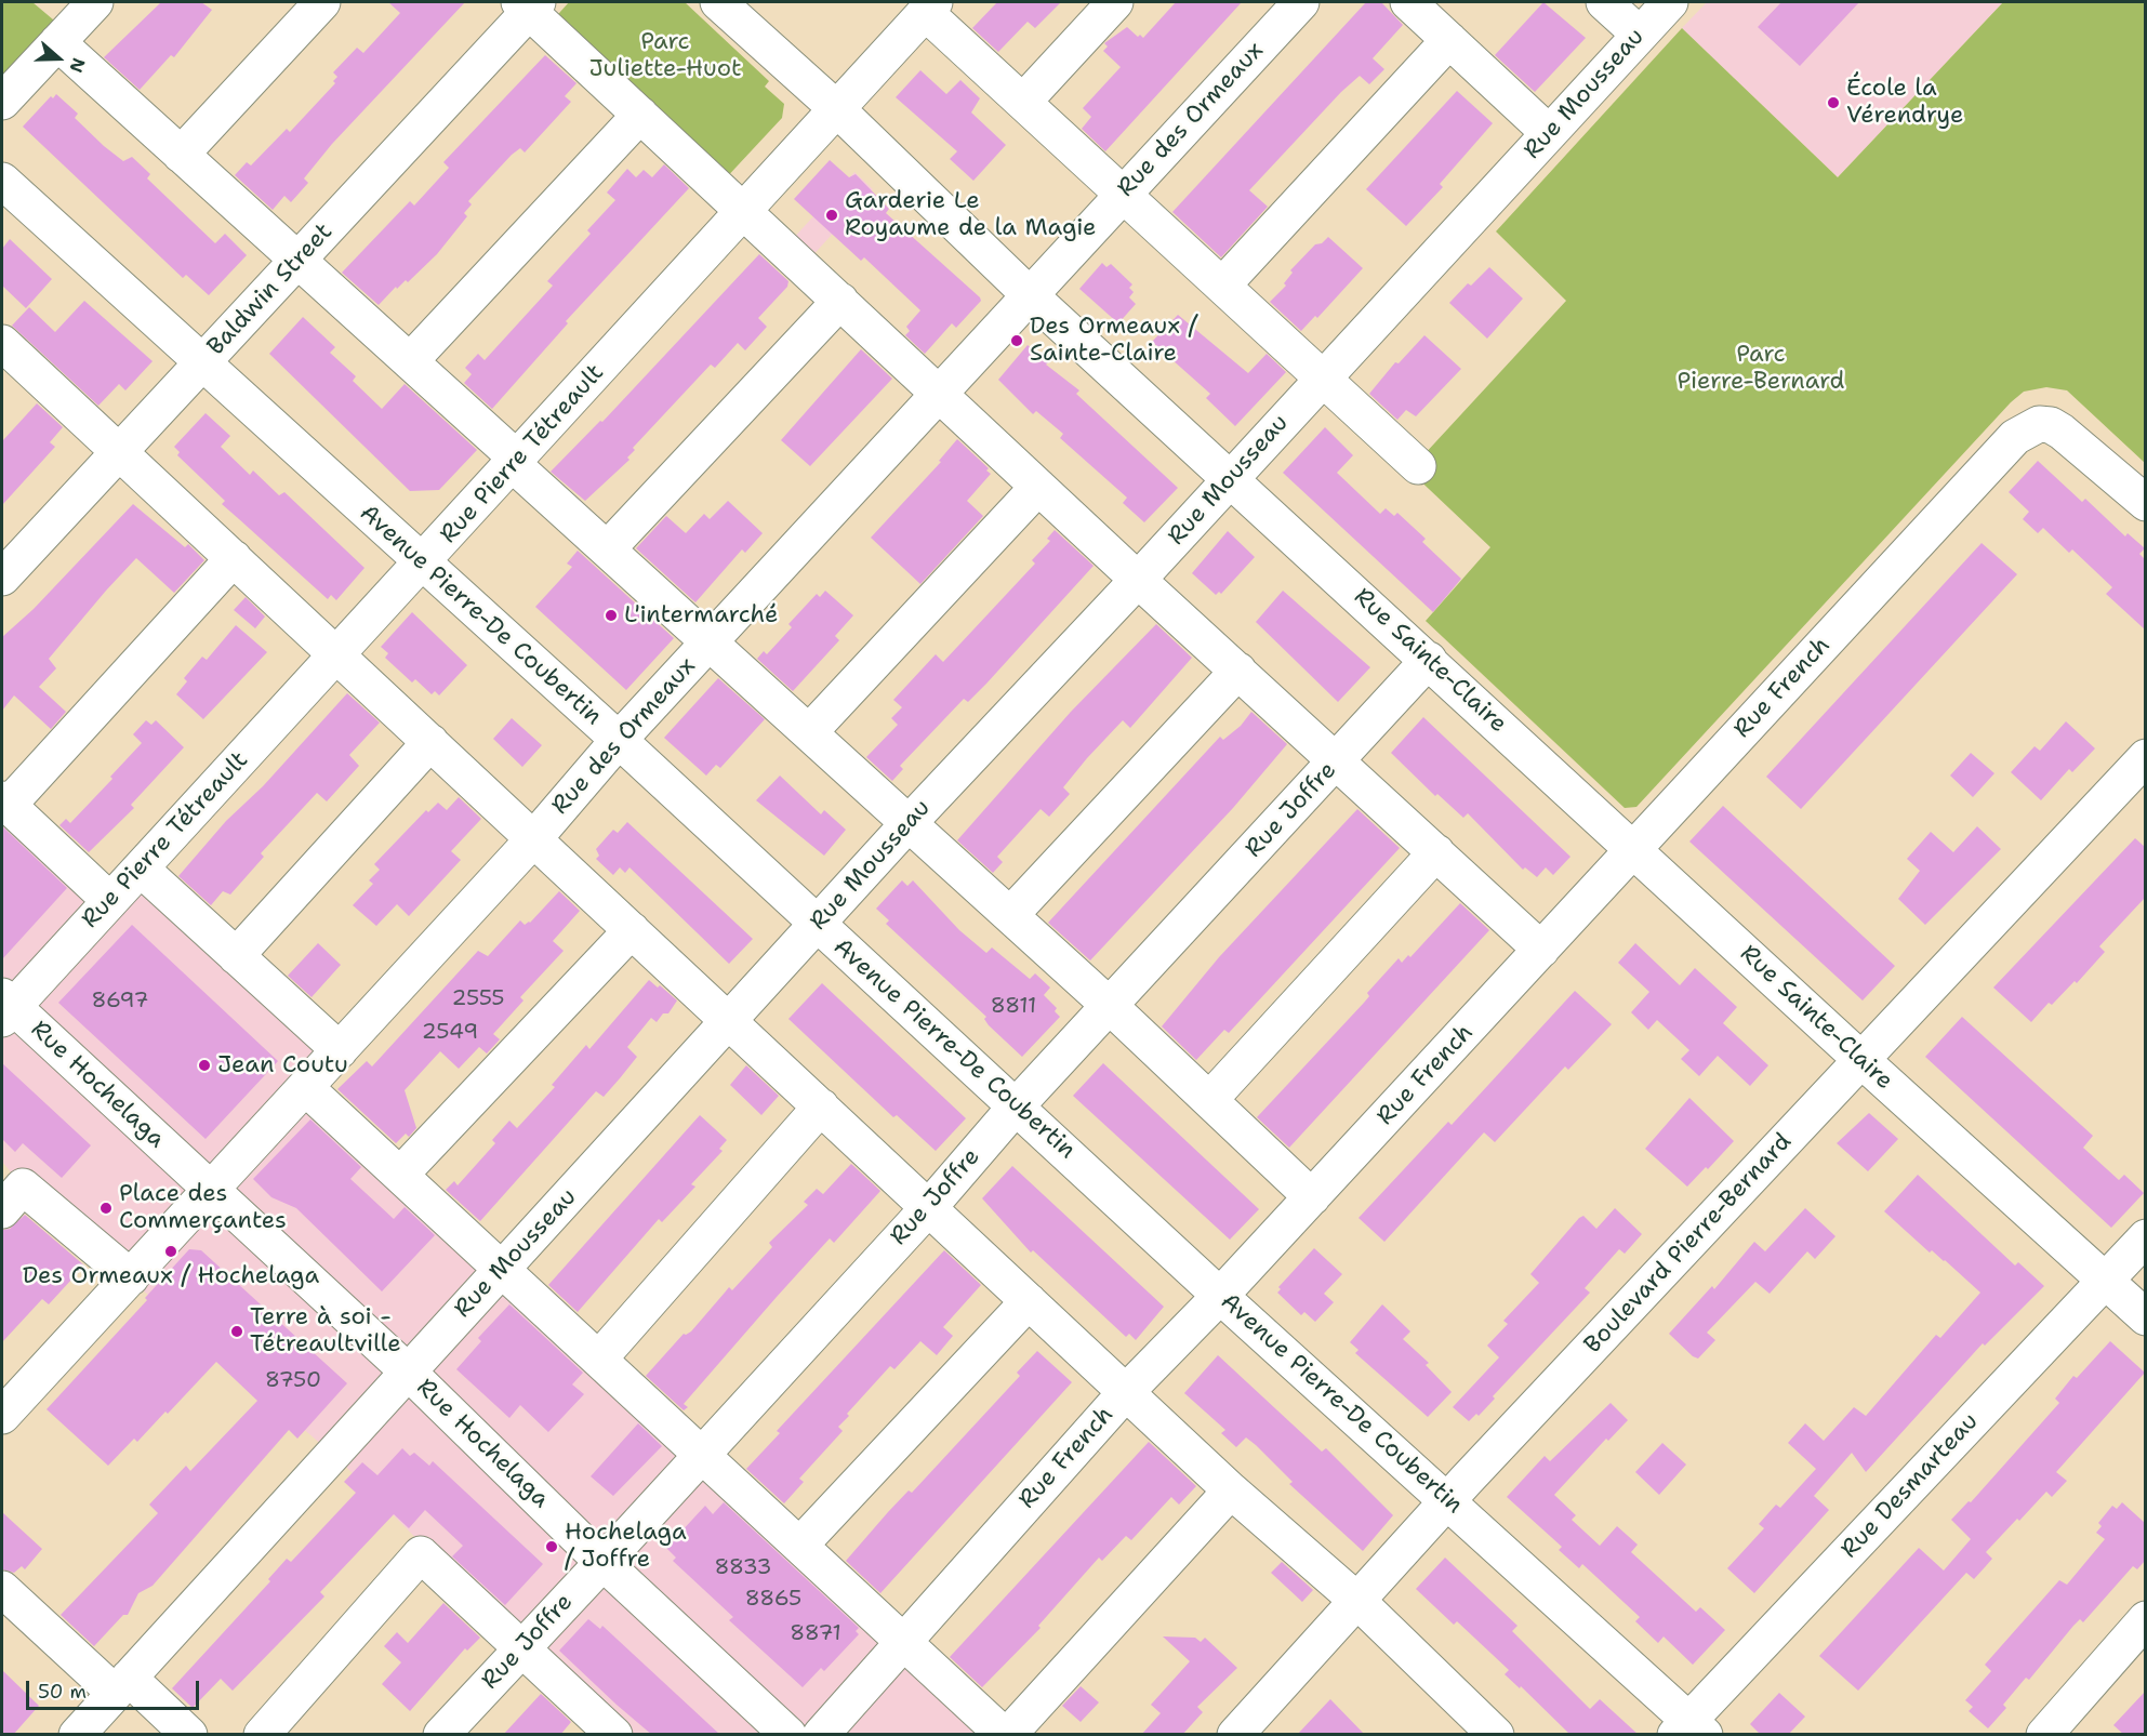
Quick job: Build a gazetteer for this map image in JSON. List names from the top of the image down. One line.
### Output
{"streets":{"street":["Rue Mousseau","Rue des Ormeaux","Baldwin Street","Rue Pierre Tétreault","Avenue Pierre-De Coubertin","Rue Sainte-Claire","Rue French","Rue Joffre","Rue Hochelaga","Boulevard Pierre-Bernard","Rue Desmarteau"]},"crossings":[["Rue Mousseau","Avenue Pierre-De Coubertin"],["Rue Mousseau","Rue Sainte-Claire"],["Rue Mousseau","Rue Hochelaga"],["Rue des Ormeaux","Avenue Pierre-De Coubertin"],["Rue des Ormeaux","Rue Sainte-Claire"],["Rue des Ormeaux","Rue Hochelaga"],["Baldwin Street","Avenue Pierre-De Coubertin"],["Rue Pierre Tétreault","Avenue Pierre-De Coubertin"],["Rue Pierre Tétreault","Rue Sainte-Claire"],["Rue Pierre Tétreault","Rue Hochelaga"],["Avenue Pierre-De Coubertin","Rue French"],["Avenue Pierre-De Coubertin","Rue Joffre"],["Avenue Pierre-De Coubertin","Boulevard Pierre-Bernard"],["Avenue Pierre-De Coubertin","Rue Desmarteau"],["Rue Sainte-Claire","Rue French"],["Rue Sainte-Claire","Rue Joffre"],["Rue Sainte-Claire","Boulevard Pierre-Bernard"],["Rue Sainte-Claire","Rue Desmarteau"],["Rue Joffre","Rue Hochelaga"]],"parks":["Parc Juliette-Huot","Parc Pierre-Bernard"],"places":["École la Vérendrye","Garderie Le Royaume de la Magie","Des Ormeaux / Sainte-Claire","L'intermarché","Jean Coutu","Place des Commerçantes","Des Ormeaux / Hochelaga","Terre à soi - Tétreaultville","Hochelaga / Joffre"],"house_numbers":["2555","8697","8811","2549","8750","8833","8865","8871"],"scale_bar":"50 m","north":"right"}
